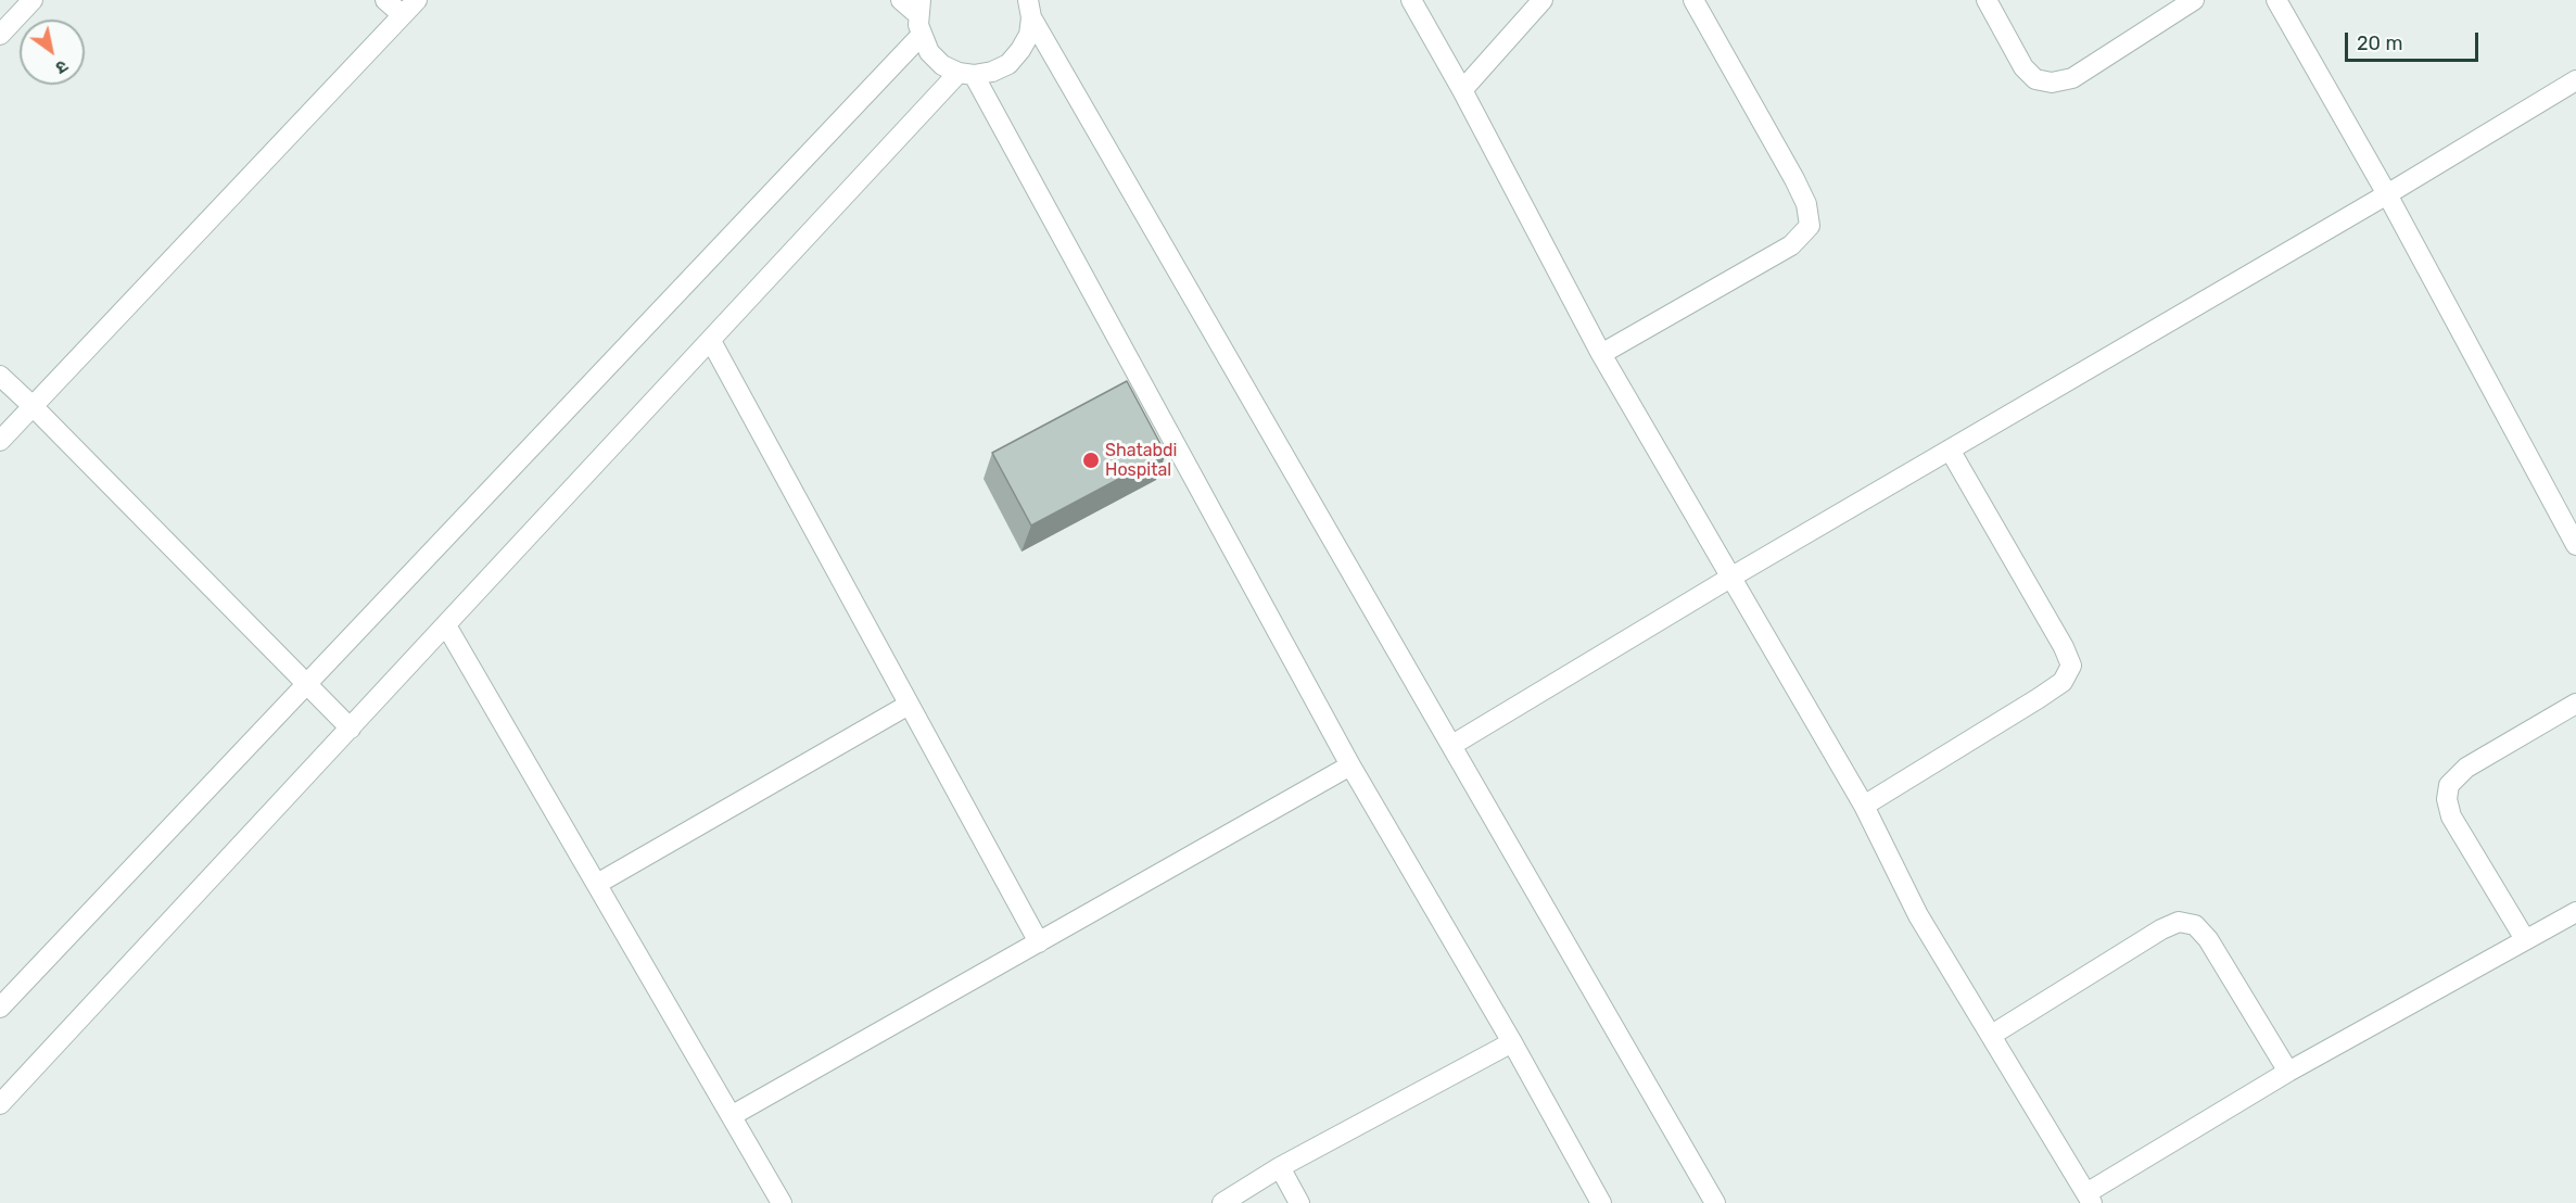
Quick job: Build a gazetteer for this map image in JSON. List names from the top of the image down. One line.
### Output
{"places":["Shatabdi Hospital"],"scale_bar":"20 m","north":"bottom right"}
